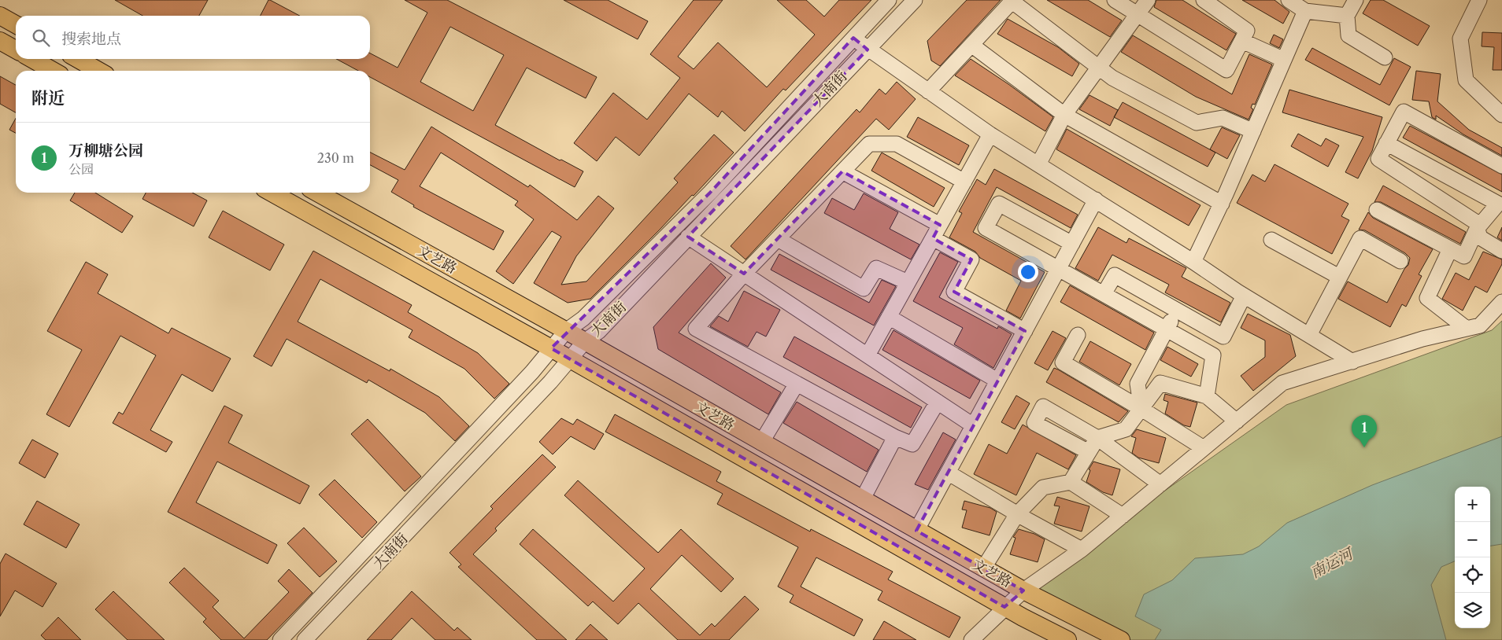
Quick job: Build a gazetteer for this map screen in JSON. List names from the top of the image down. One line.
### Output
{"streets":{"main road":["文艺路"],"street":["大南街"]},"crossings":[["大南街","文艺路"]],"water":["南运河"],"page":{"search":"搜索地点","heading":"附近","list":[{"mark":"1","name":"万柳塘公园","note":"公园","value":"230 m"}],"pins":"1","map_buttons":["+","−"]}}
